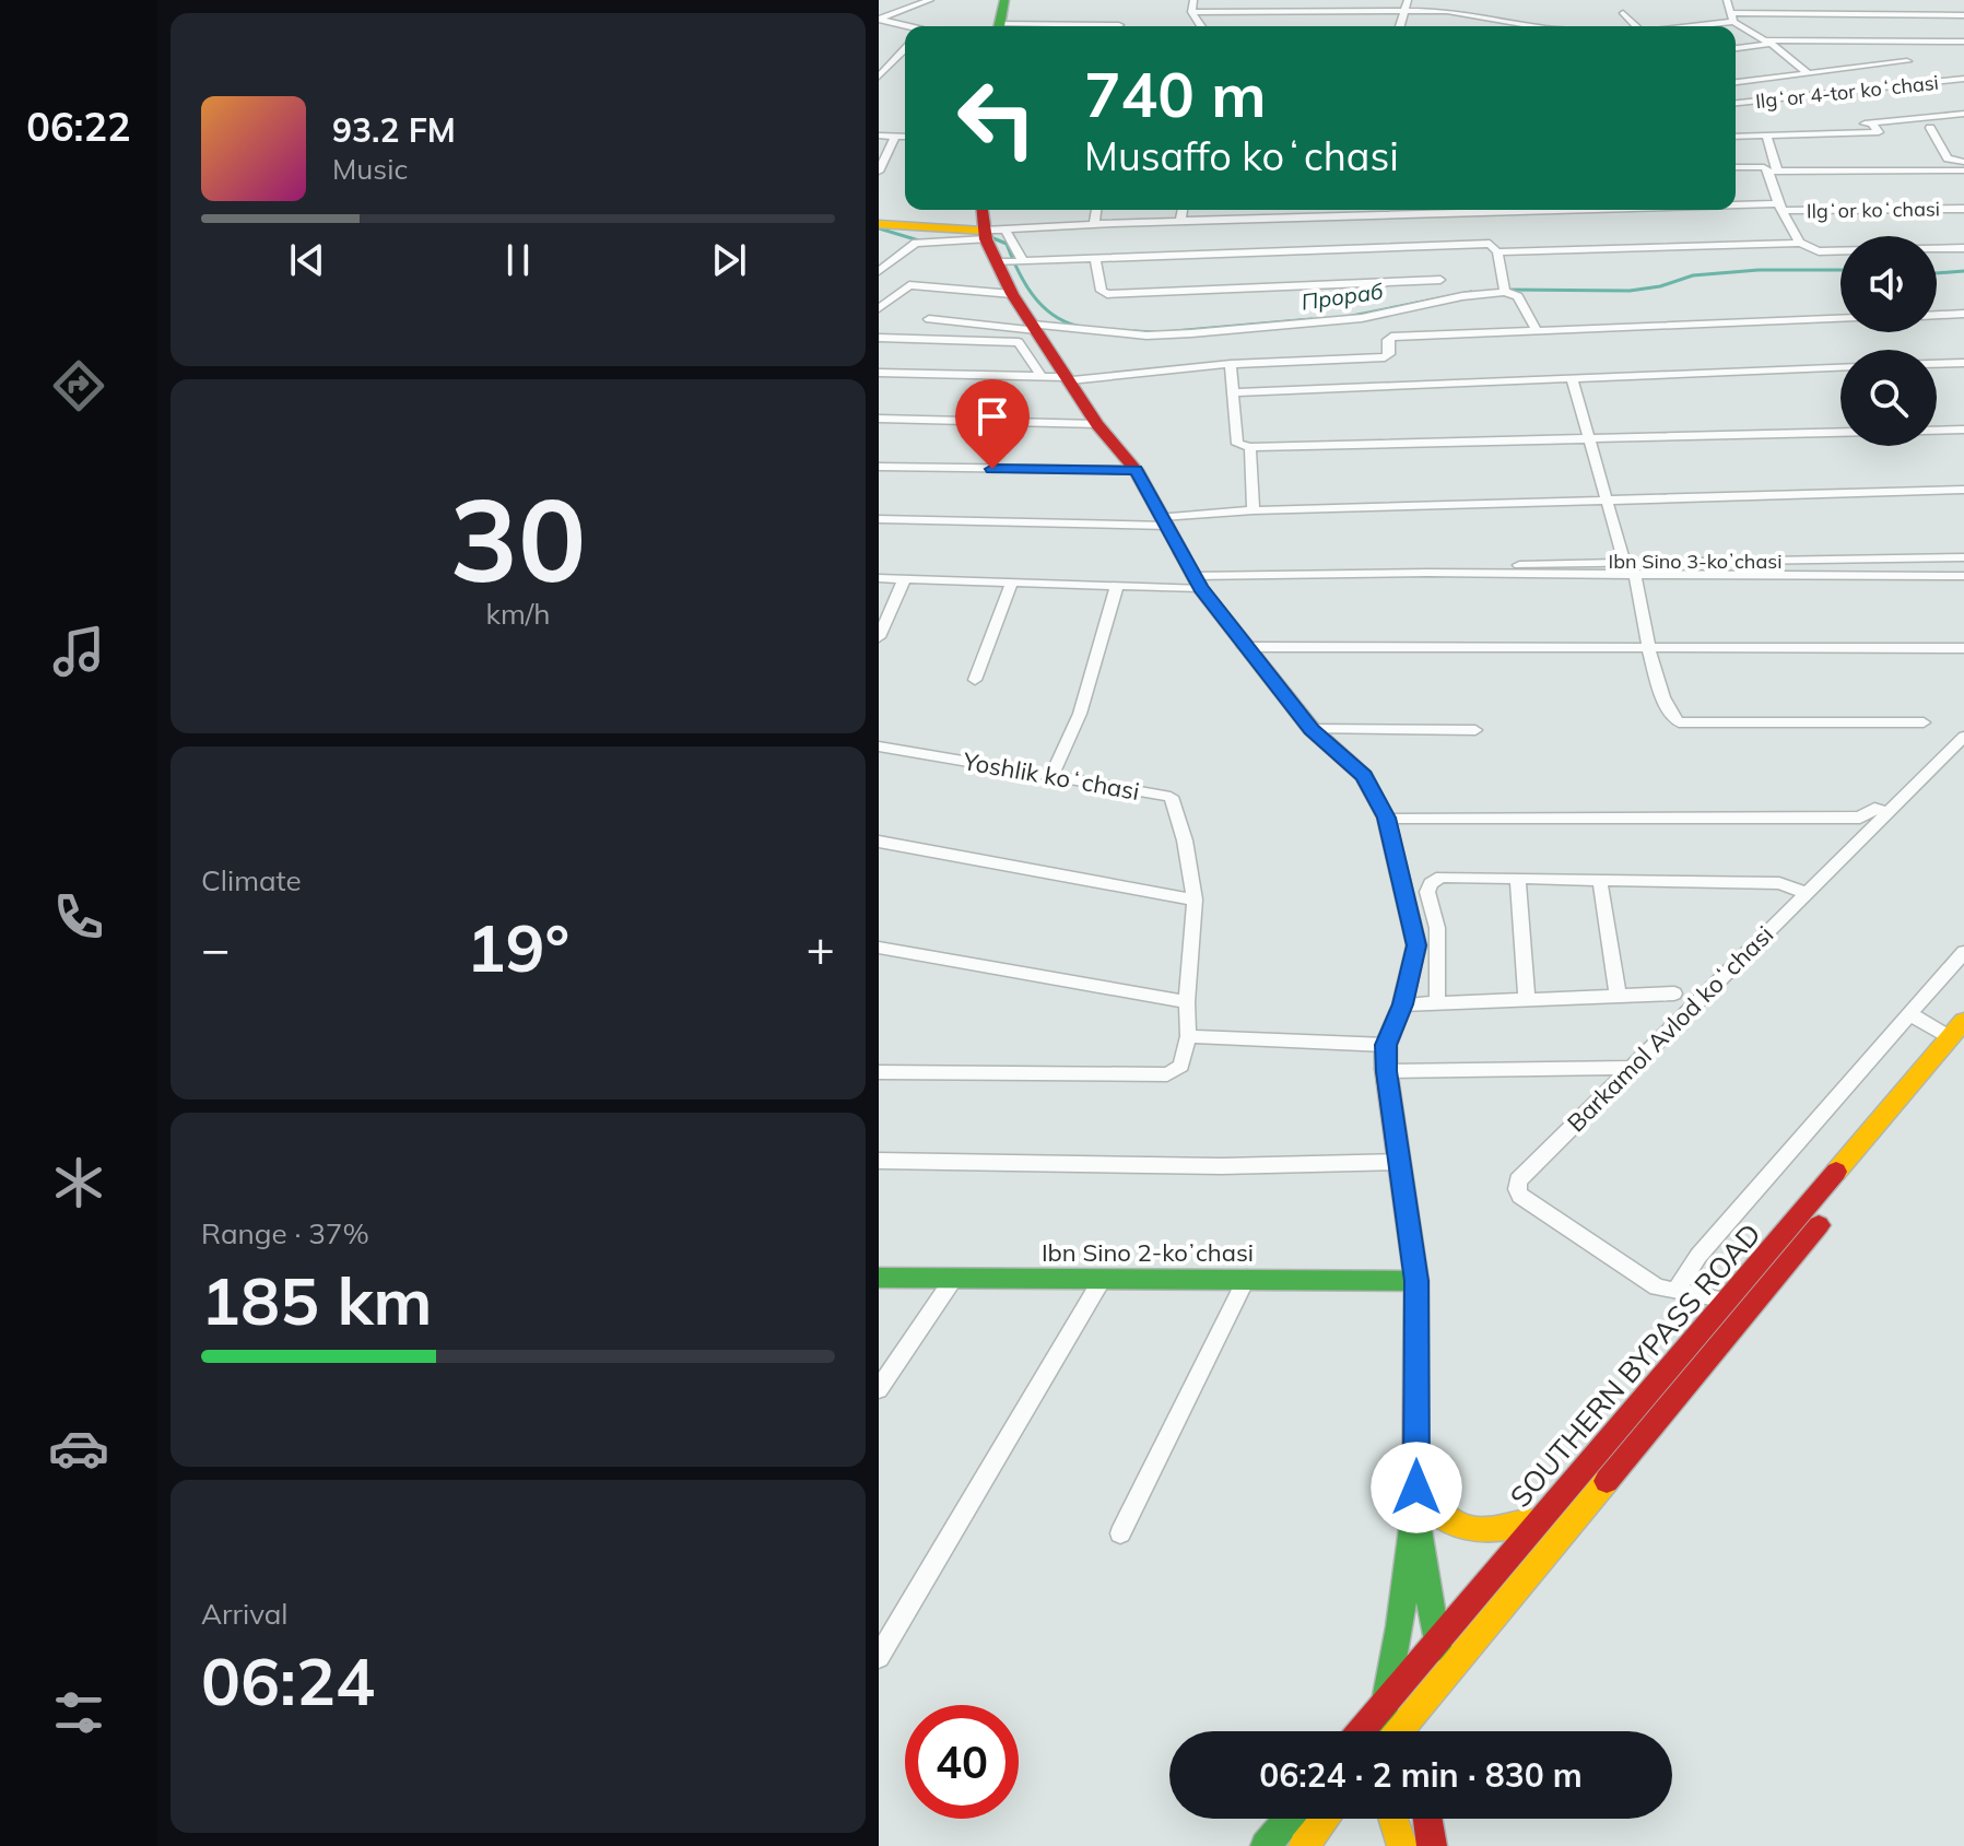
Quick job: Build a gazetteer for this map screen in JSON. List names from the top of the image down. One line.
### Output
{"streets":{"main road":["Ibn Sino 2-koʼchasi","SOUTHERN BYPASS ROAD"],"street":["Ilgʻor 4-tor koʻchasi","Ilgʻor koʻchasi","Ibn Sino 3-koʼchasi","Yoshlik koʻchasi","Barkamol Avlod koʻchasi"]},"crossings":[["Barkamol Avlod koʻchasi","SOUTHERN BYPASS ROAD"]],"water":["Прораб"],"page":{"tabs":"06:22","turn":["740 m","Musaffo koʻchasi"],"song":["93.2 FM","Music"],"tile":[["30","km/h"],"Climate",["Range · 37%","185 km"],["Arrival","06:24"]],"heat":["−","19°","+"],"limit":"40","trip":"06:24 · 2 min · 830 m"}}
